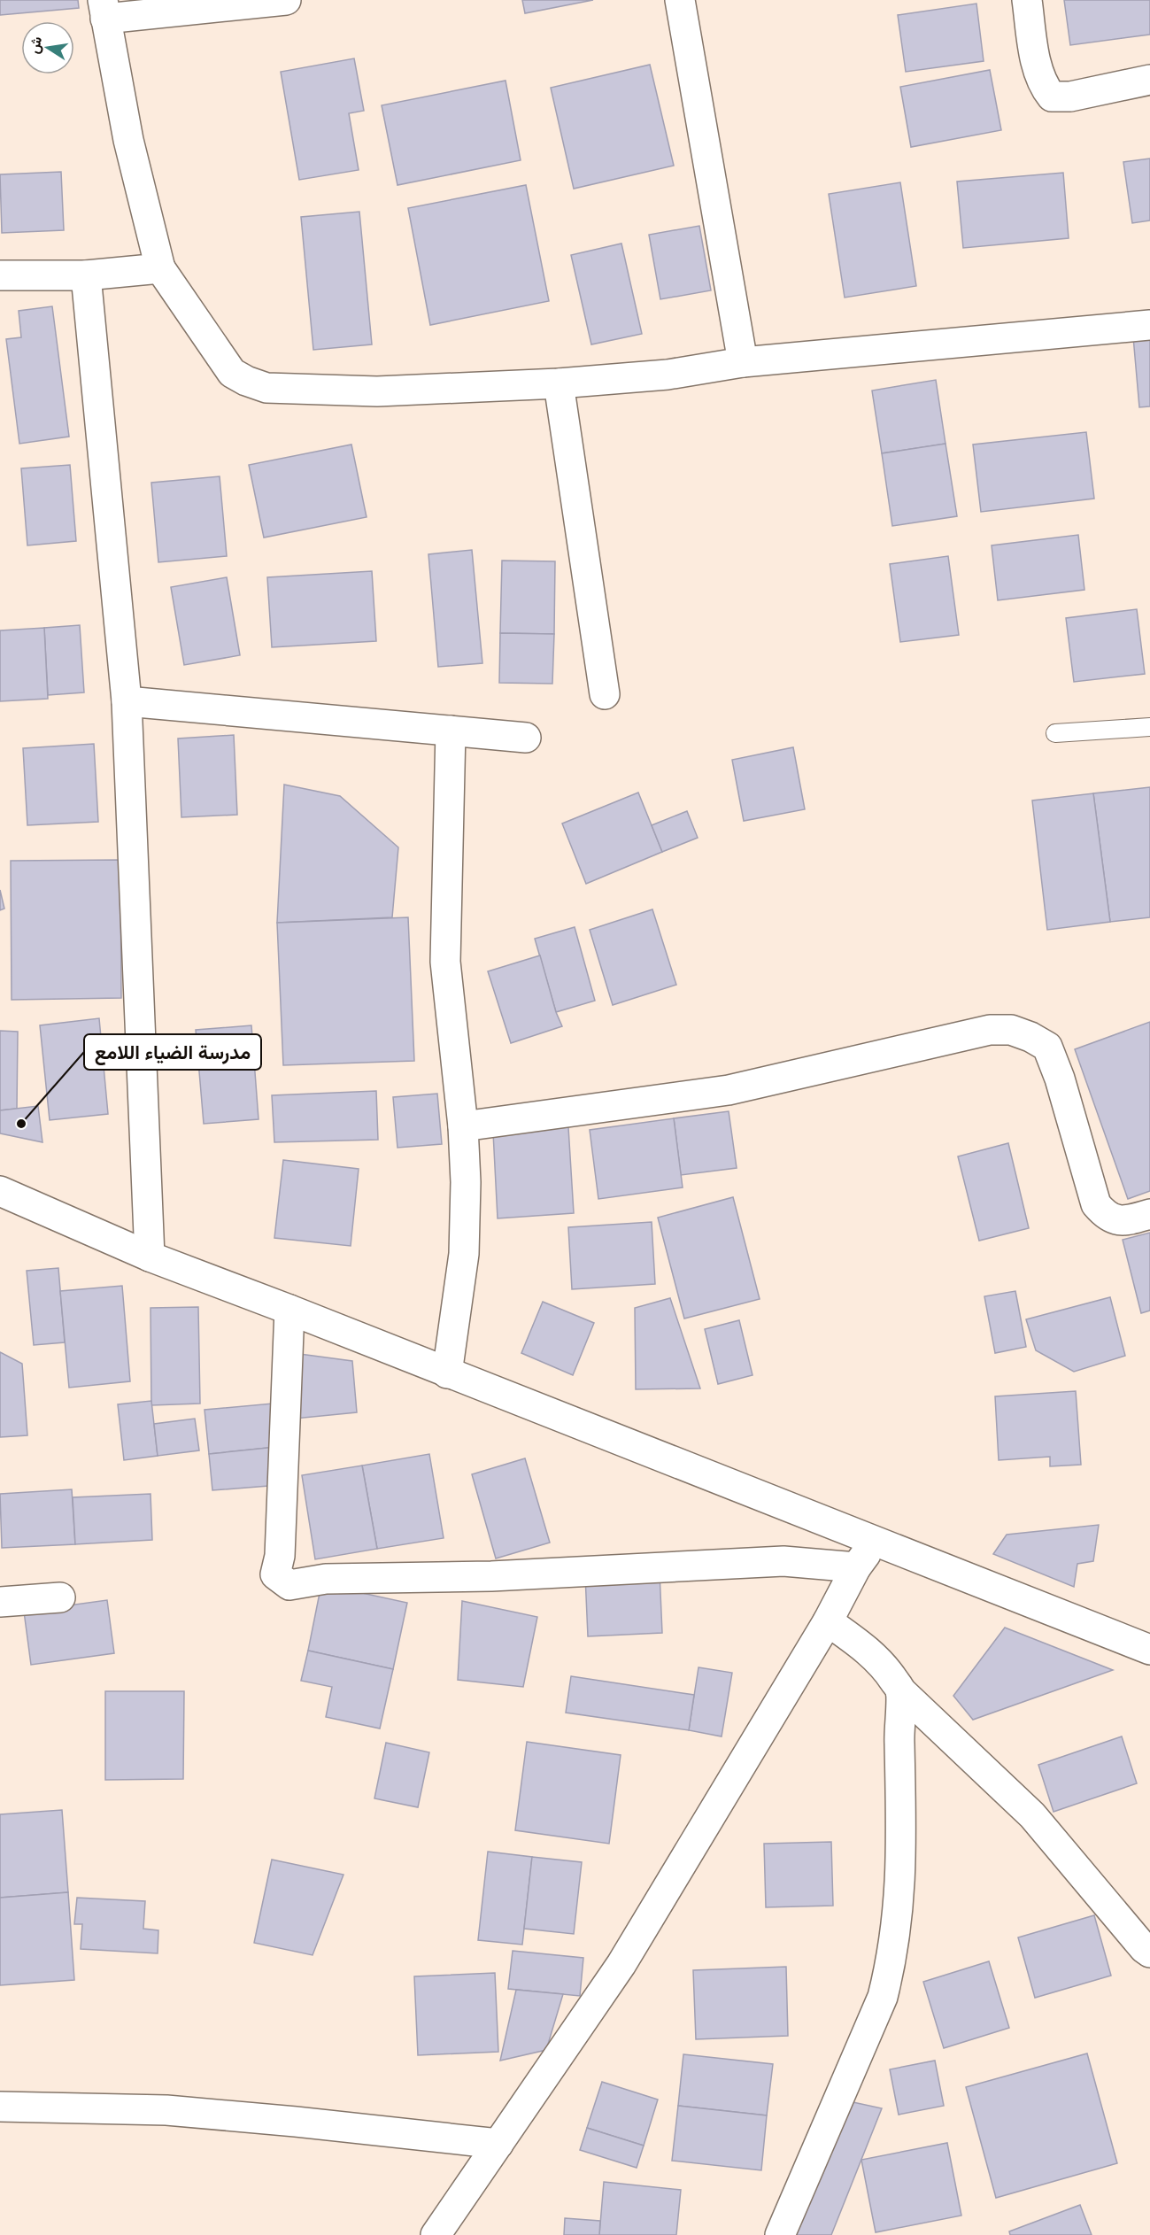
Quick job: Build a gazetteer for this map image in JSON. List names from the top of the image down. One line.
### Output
{"places":["مدرسة الضياء اللامع"],"north":"left"}
